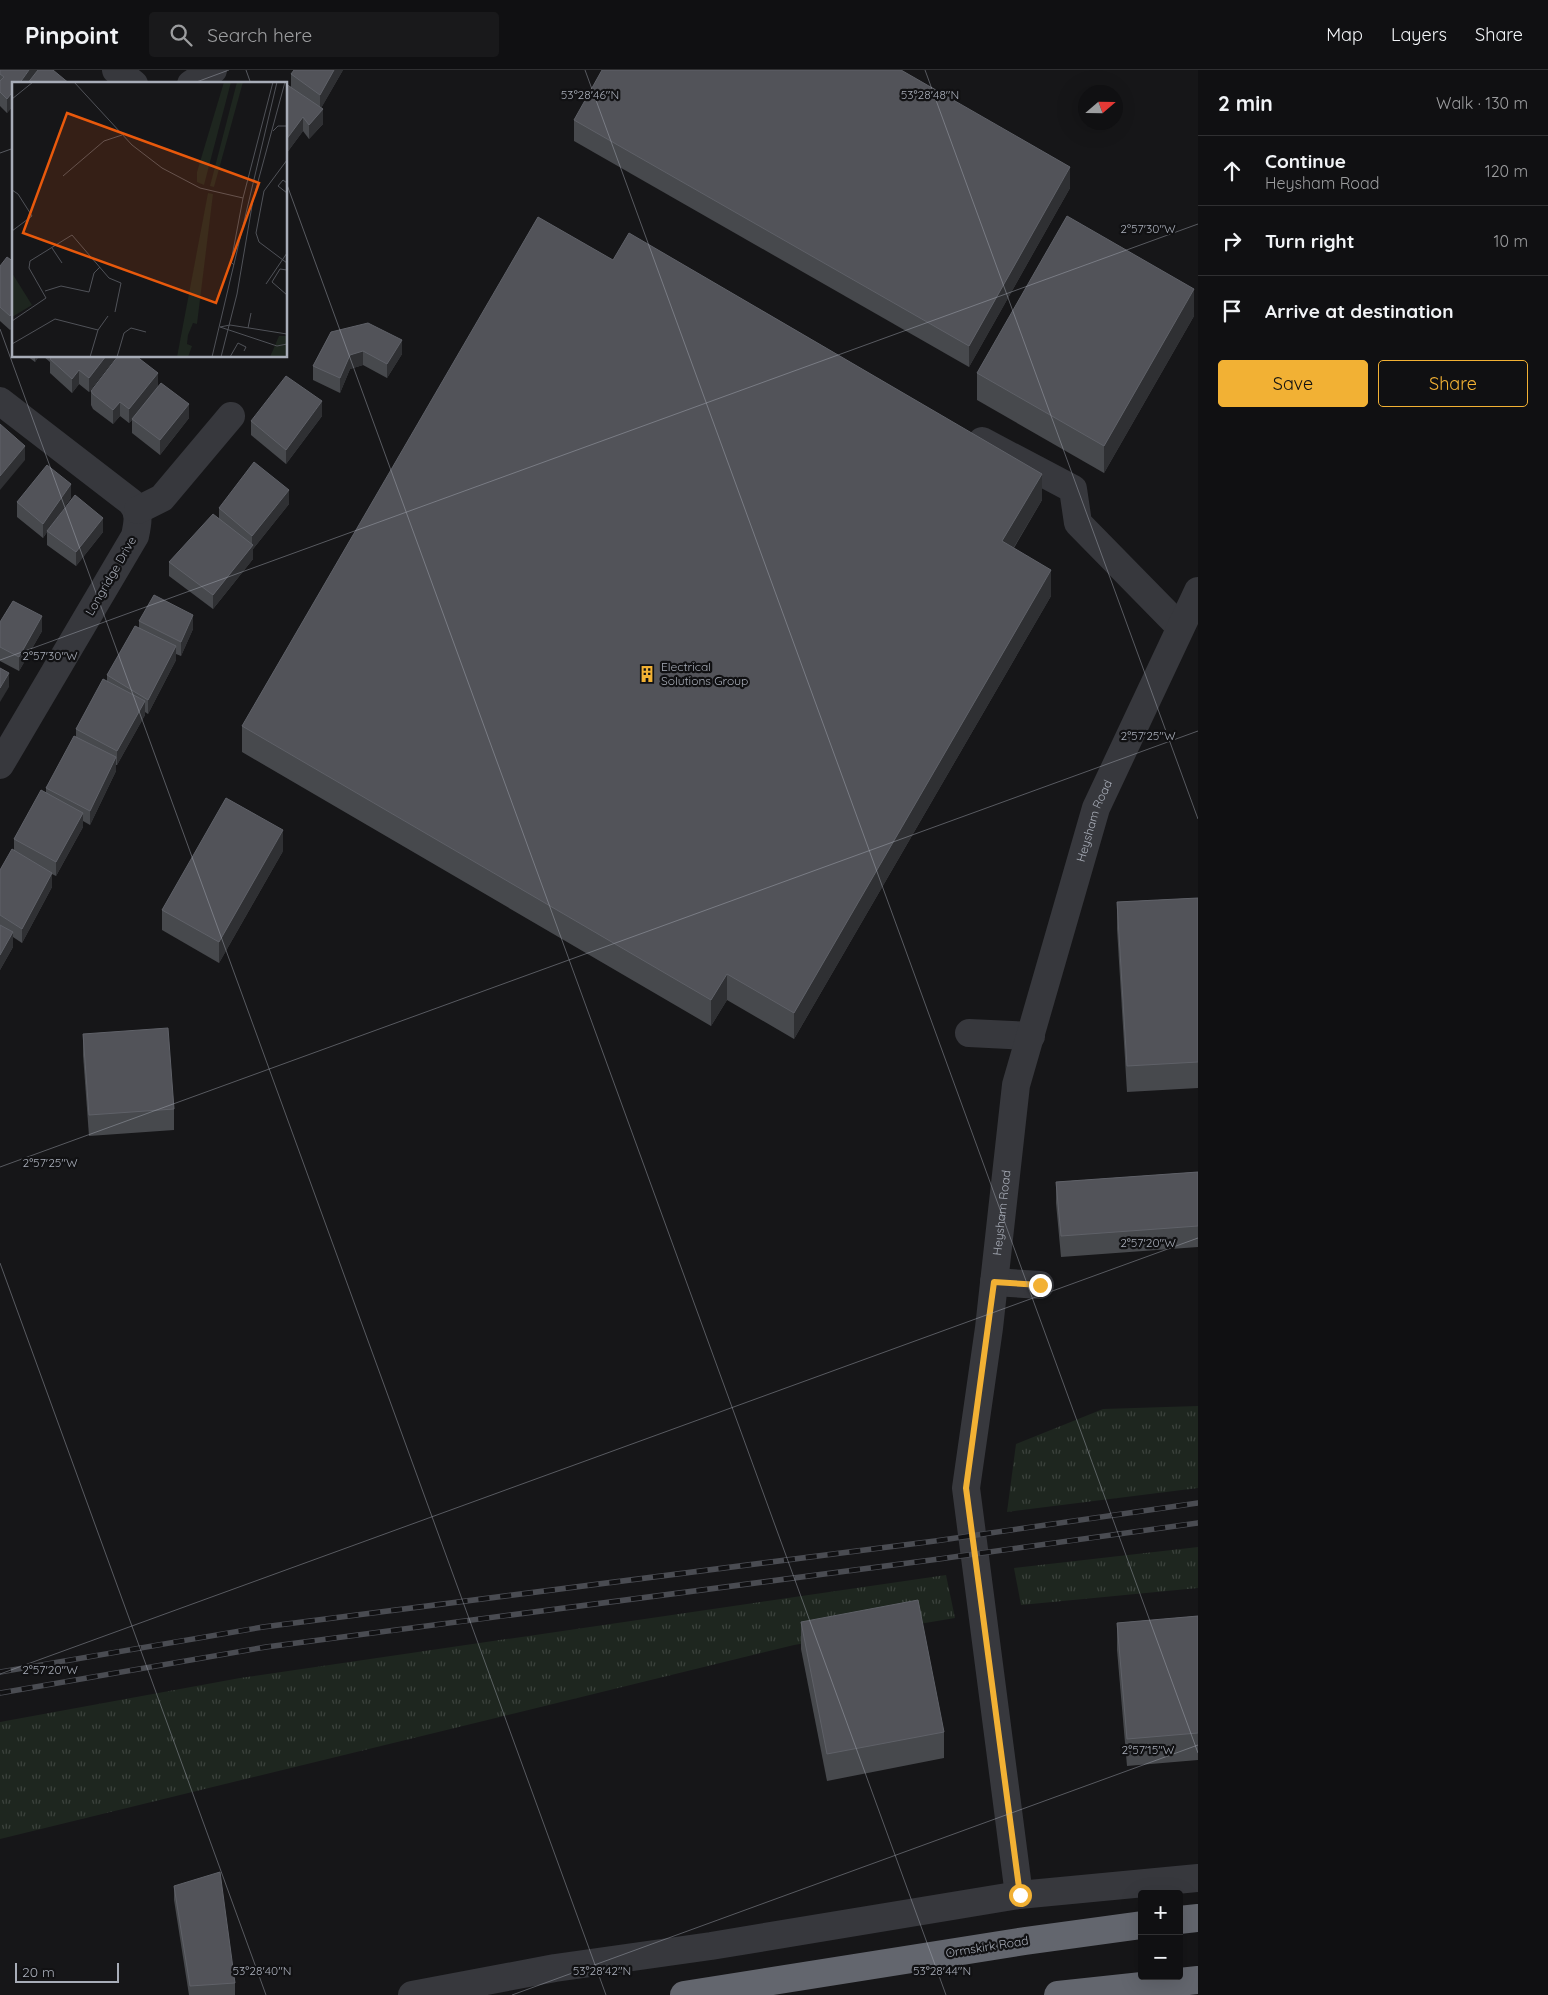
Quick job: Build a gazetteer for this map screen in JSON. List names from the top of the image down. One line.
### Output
{"streets":{"highway":["Ormskirk Road"],"street":["Longridge Drive","Heysham Road"]},"places":{"building":["Electrical Solutions Group"]},"scale_bar":"20 m","north":"right","page":{"header":"Pinpoint","search":"Search here","nav":["Map","Layers","Share"],"heading":["2 min","Walk · 130 m"],"list":[["Continue","Heysham Road","120 m"],["Turn right","10 m"],"Arrive at destination"],"buttons":["Save","Share"],"map_buttons":["+","−"],"scale":"20 m"},"coordinates":["53°28'46\"N","53°28'48\"N","2°57'30\"W","2°57'25\"W","2°57'20\"W","2°57'15\"W","53°28'40\"N","53°28'42\"N","53°28'44\"N"]}
